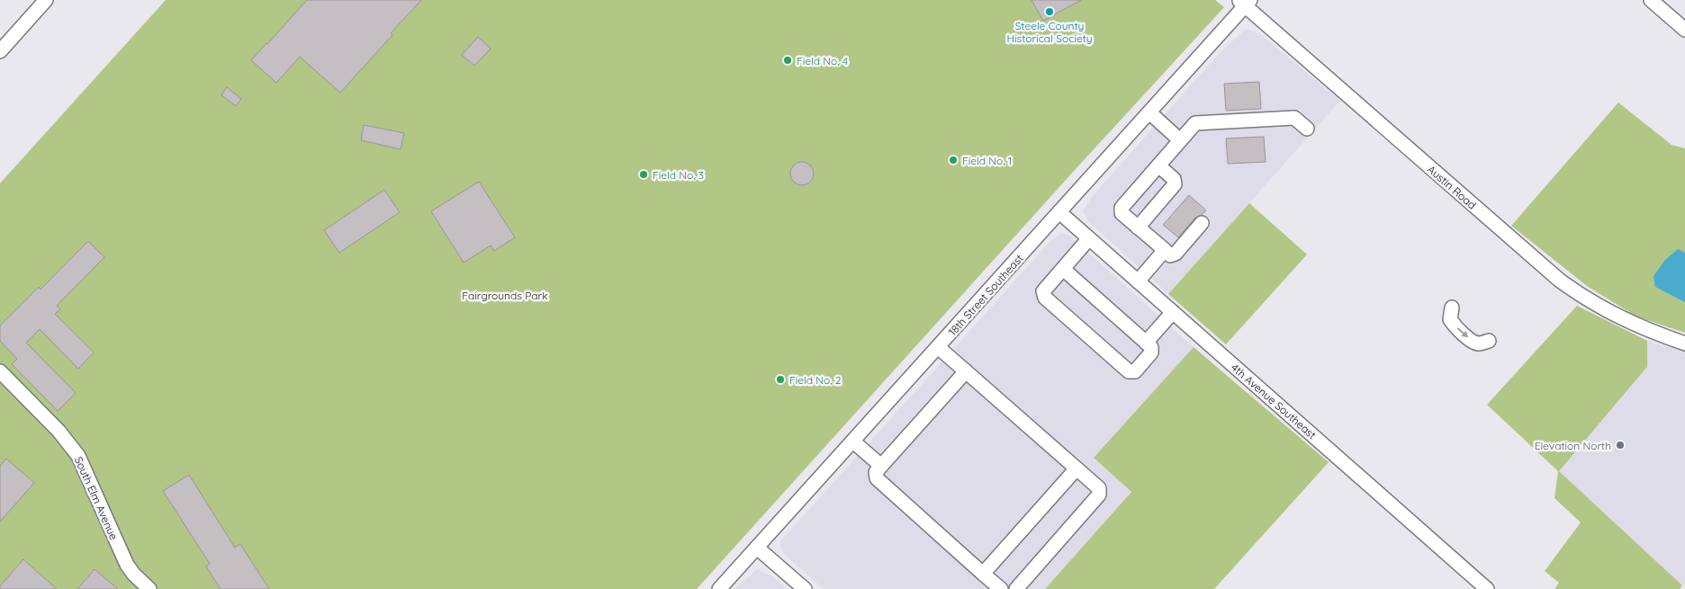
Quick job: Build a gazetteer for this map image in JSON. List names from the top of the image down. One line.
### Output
{"streets":{"street":["Austin Road","18th Street Southeast","4th Avenue Southeast","South Elm Avenue"]},"crossings":[["Austin Road","18th Street Southeast"],["18th Street Southeast","4th Avenue Southeast"]],"parks":["Fairgrounds Park"],"places":["Steele County Historical Society","Field No. 4","Field No. 1","Field No. 3","Field No. 2","Elevation North"]}
